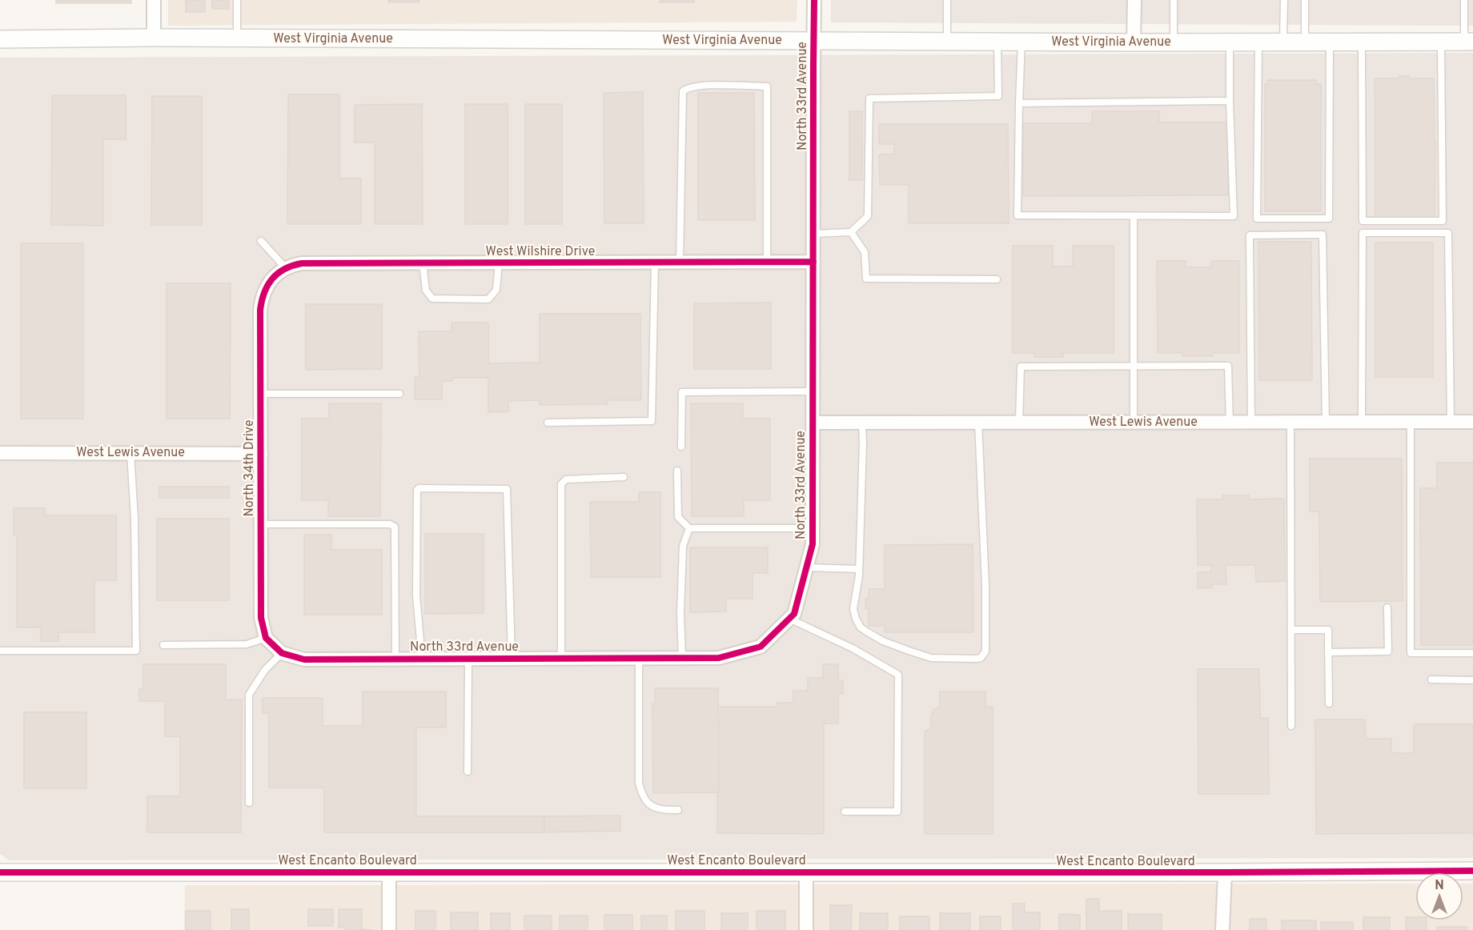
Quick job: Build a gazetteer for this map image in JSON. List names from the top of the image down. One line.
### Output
{"streets":{"street":["West Virginia Avenue","North 33rd Avenue","West Wilshire Drive","West Lewis Avenue","North 34th Drive","West Encanto Boulevard"]},"crossings":[["West Virginia Avenue","North 33rd Avenue"],["North 33rd Avenue","West Wilshire Drive"],["North 33rd Avenue","West Lewis Avenue"],["West Wilshire Drive","North 34th Drive"],["West Lewis Avenue","North 34th Drive"]],"north":"top"}
